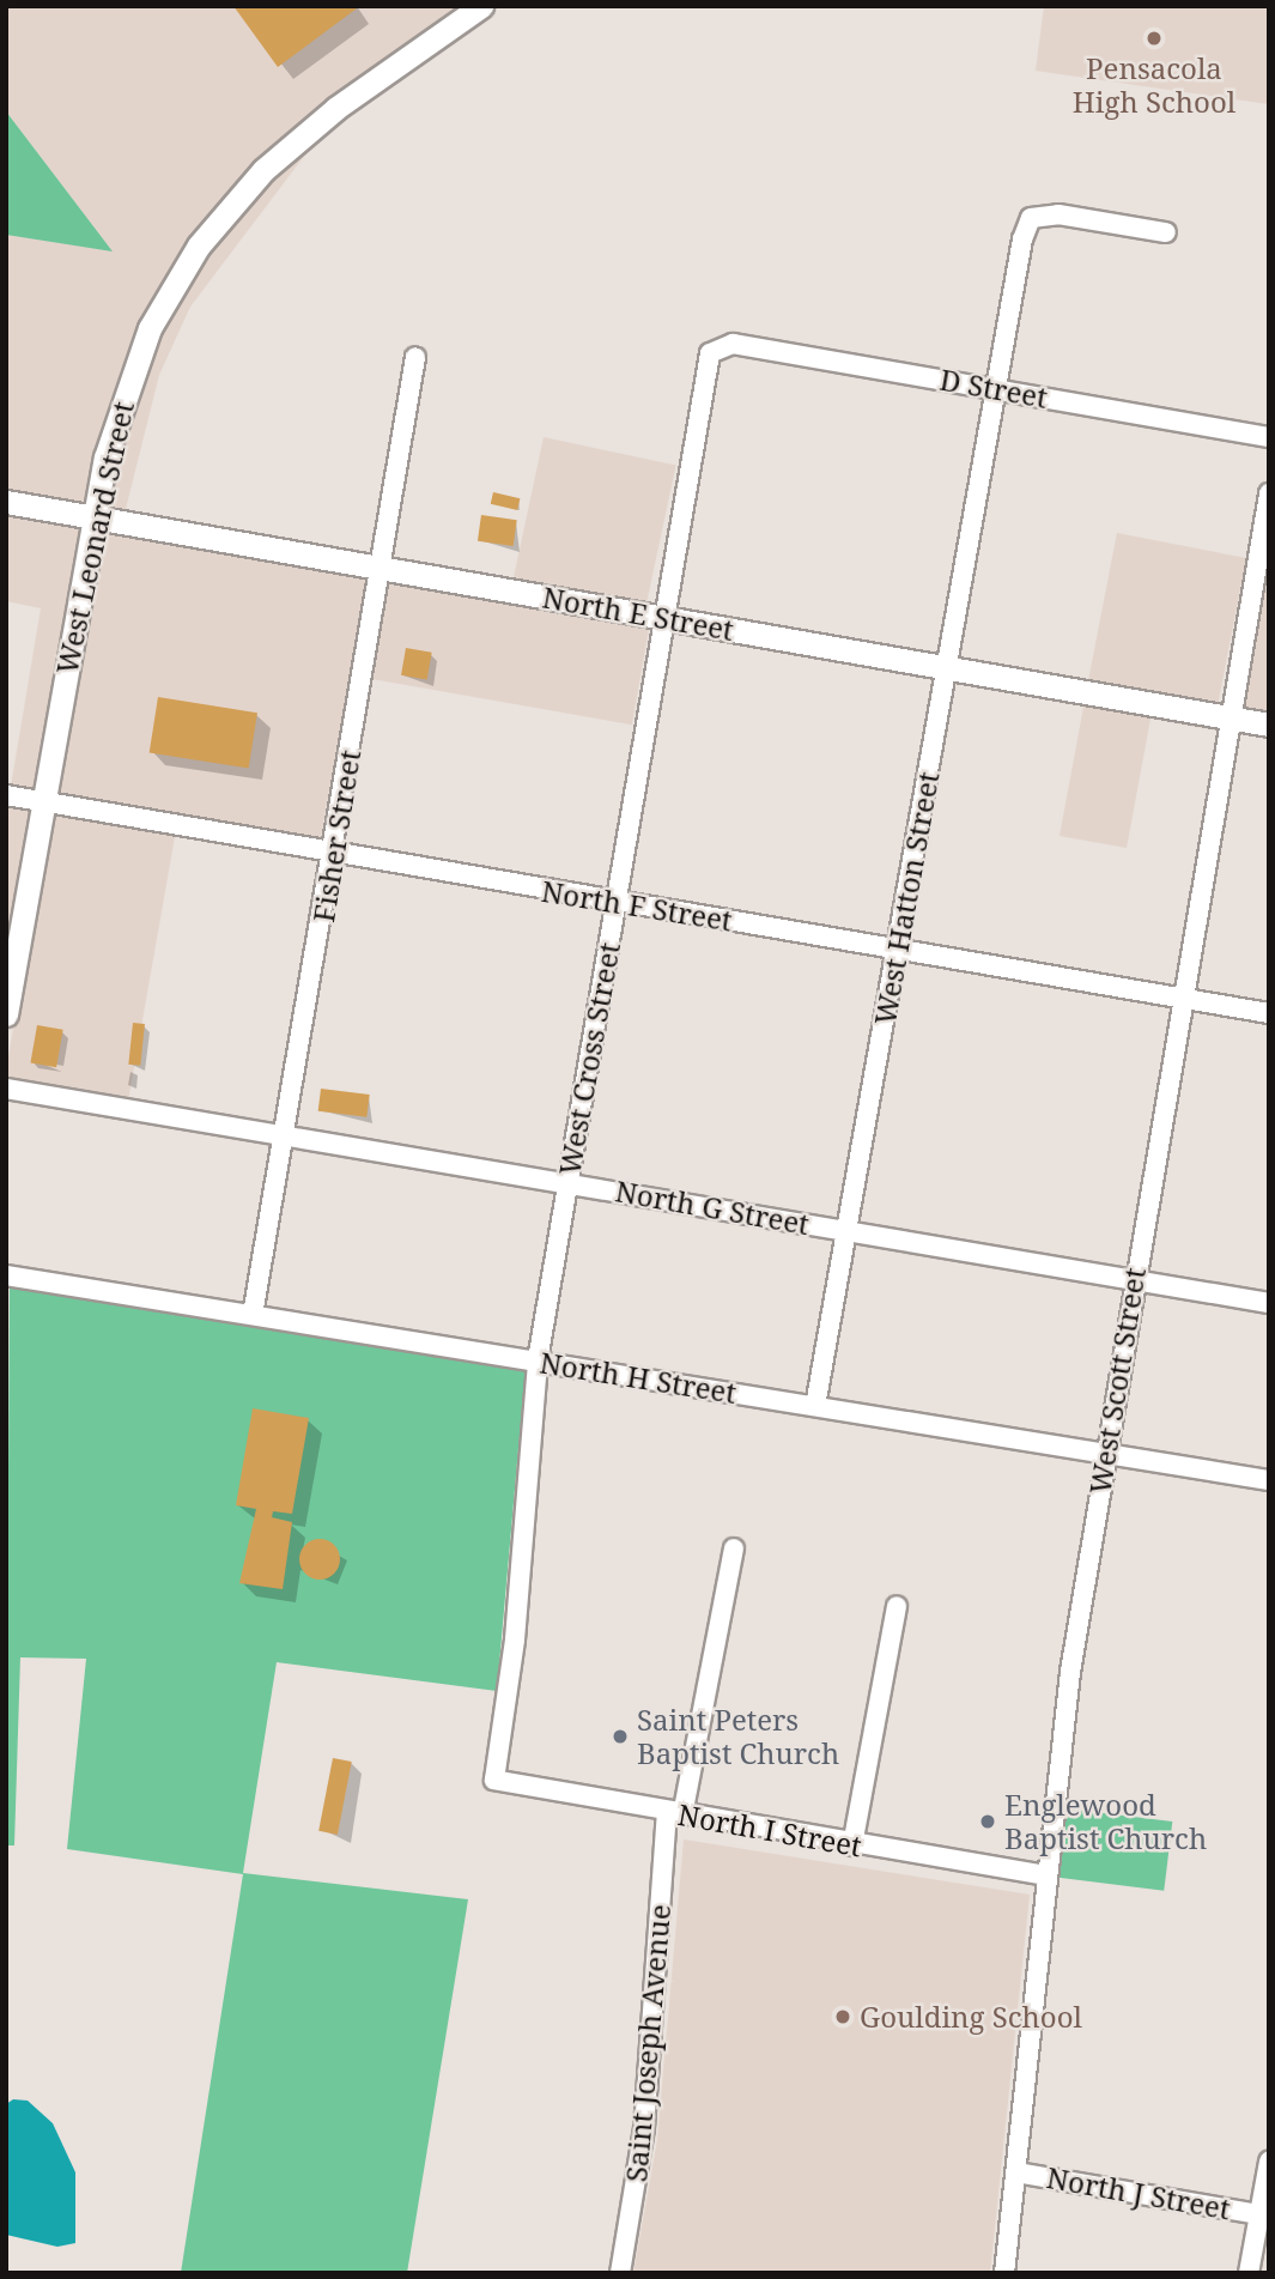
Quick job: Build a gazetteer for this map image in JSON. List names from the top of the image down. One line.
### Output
{"streets":{"street":["D Street","West Leonard Street","North E Street","Fisher Street","West Hatton Street","North F Street","West Cross Street","North G Street","North H Street","West Scott Street","North I Street","Saint Joseph Avenue","North J Street"]},"crossings":[["D Street","West Hatton Street"],["D Street","West Cross Street"],["West Leonard Street","North E Street"],["West Leonard Street","North F Street"],["North E Street","Fisher Street"],["North E Street","West Hatton Street"],["North E Street","West Cross Street"],["North E Street","West Scott Street"],["Fisher Street","North F Street"],["Fisher Street","North G Street"],["Fisher Street","North H Street"],["West Hatton Street","North F Street"],["West Hatton Street","North G Street"],["West Hatton Street","North H Street"],["North F Street","West Cross Street"],["North F Street","West Scott Street"],["West Cross Street","North G Street"],["West Cross Street","North H Street"],["West Cross Street","North I Street"],["North G Street","West Scott Street"],["North H Street","West Scott Street"],["West Scott Street","North I Street"],["West Scott Street","North J Street"],["North I Street","Saint Joseph Avenue"]],"places":["Pensacola High School","Saint Peters Baptist Church","Englewood Baptist Church","Goulding School"]}
